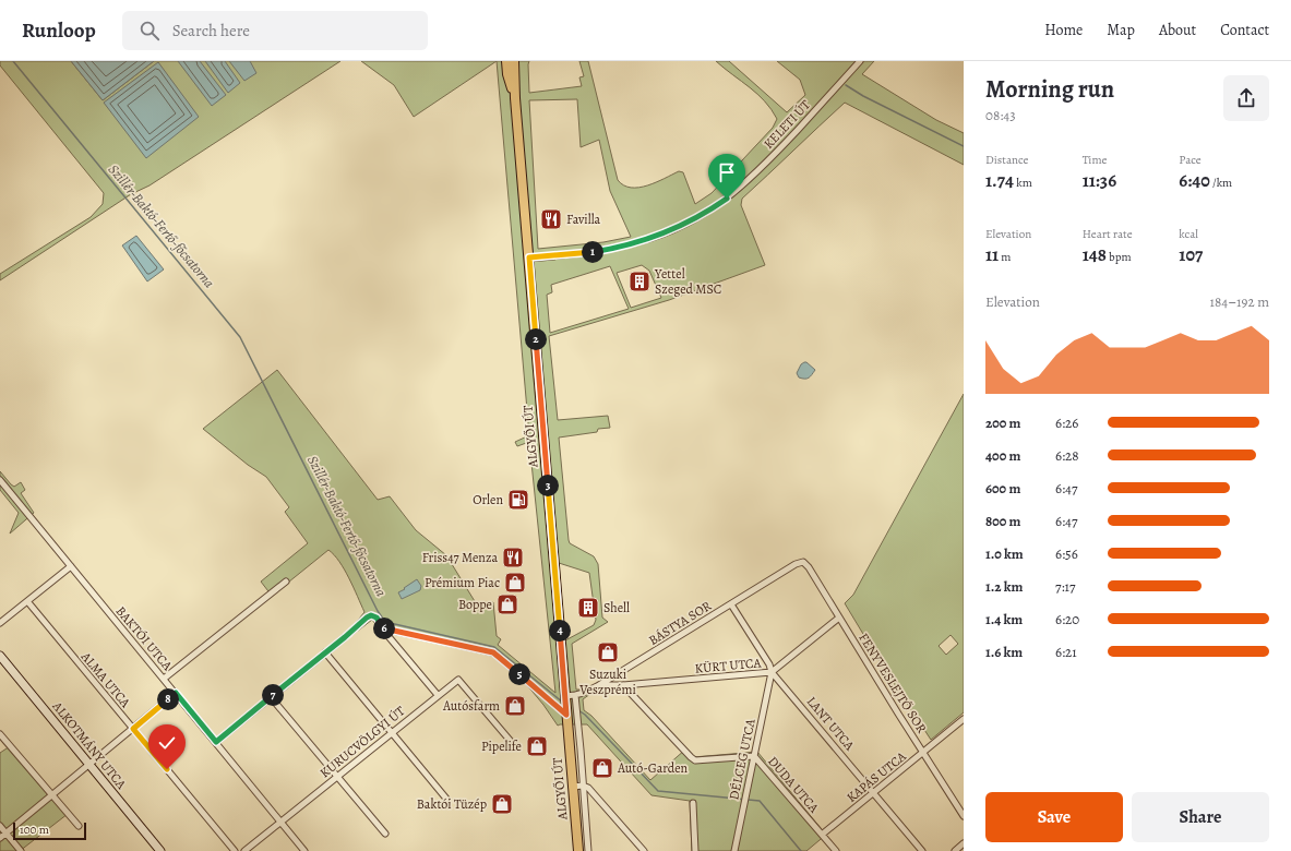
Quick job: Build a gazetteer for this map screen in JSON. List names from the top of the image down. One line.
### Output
{"streets":{"main road":["ALGYŐI ÚT"],"street":["KELETI ÚT","BÁSTYA SOR","BAKTÓI UTCA","KÜRT UTCA","ALMA UTCA","FENYVESLEJTŐ SOR","LANT UTCA","KURUCVÖLGYI ÚT","ALKOTMÁNY UTCA","DÉLCEG UTCA","KAPÁS UTCA","DUDA UTCA"]},"crossings":[["KELETI ÚT","ALGYŐI ÚT"],["ALGYŐI ÚT","BÁSTYA SOR"],["BÁSTYA SOR","KÜRT UTCA"],["BÁSTYA SOR","FENYVESLEJTŐ SOR"],["BÁSTYA SOR","LANT UTCA"],["BÁSTYA SOR","DUDA UTCA"],["BAKTÓI UTCA","KURUCVÖLGYI ÚT"],["KÜRT UTCA","FENYVESLEJTŐ SOR"],["KÜRT UTCA","LANT UTCA"],["KÜRT UTCA","DÉLCEG UTCA"],["KÜRT UTCA","DUDA UTCA"],["FENYVESLEJTŐ SOR","KAPÁS UTCA"],["LANT UTCA","DÉLCEG UTCA"],["LANT UTCA","KAPÁS UTCA"],["DÉLCEG UTCA","DUDA UTCA"],["KAPÁS UTCA","DUDA UTCA"]],"water":["Szillér-Baktó-Fertő-főcsatorna"],"places":{"restaurant":["Favilla","Friss47 Menza"],"building":["Yettel Szeged MSC","Shell"],"fuel station":["Orlen"],"shop":["Prémium Piac","Boppe","Suzuki Veszprémi","Autósfarm","Pipelife","Autó-Garden","Baktói Tüzép"]},"scale_bar":"100 m","page":{"header":"Runloop","search":"Search here","nav":["Home","Map","About","Contact"],"heading":["Morning run","08:43"],"stats":[["Distance","1.74 km"],["Time","11:36"],["Pace","6:40 /km"],["Elevation","11 m"],["Heart rate","148 bpm"],["kcal","107"]],"pins":["1","2","3","6","4","5","7","8"],"chart":["Elevation","184–192 m"],"list":[{"name":"200 m","note":"6:26"},{"name":"400 m","note":"6:28"},{"name":"600 m","note":"6:47"},{"name":"800 m","note":"6:47"},{"name":"1.0 km","note":"6:56"},{"name":"1.2 km","note":"7:17"},{"name":"1.4 km","note":"6:20"},{"name":"1.6 km","note":"6:21"}],"buttons":["Save","Share"],"scale":"100 m"}}
